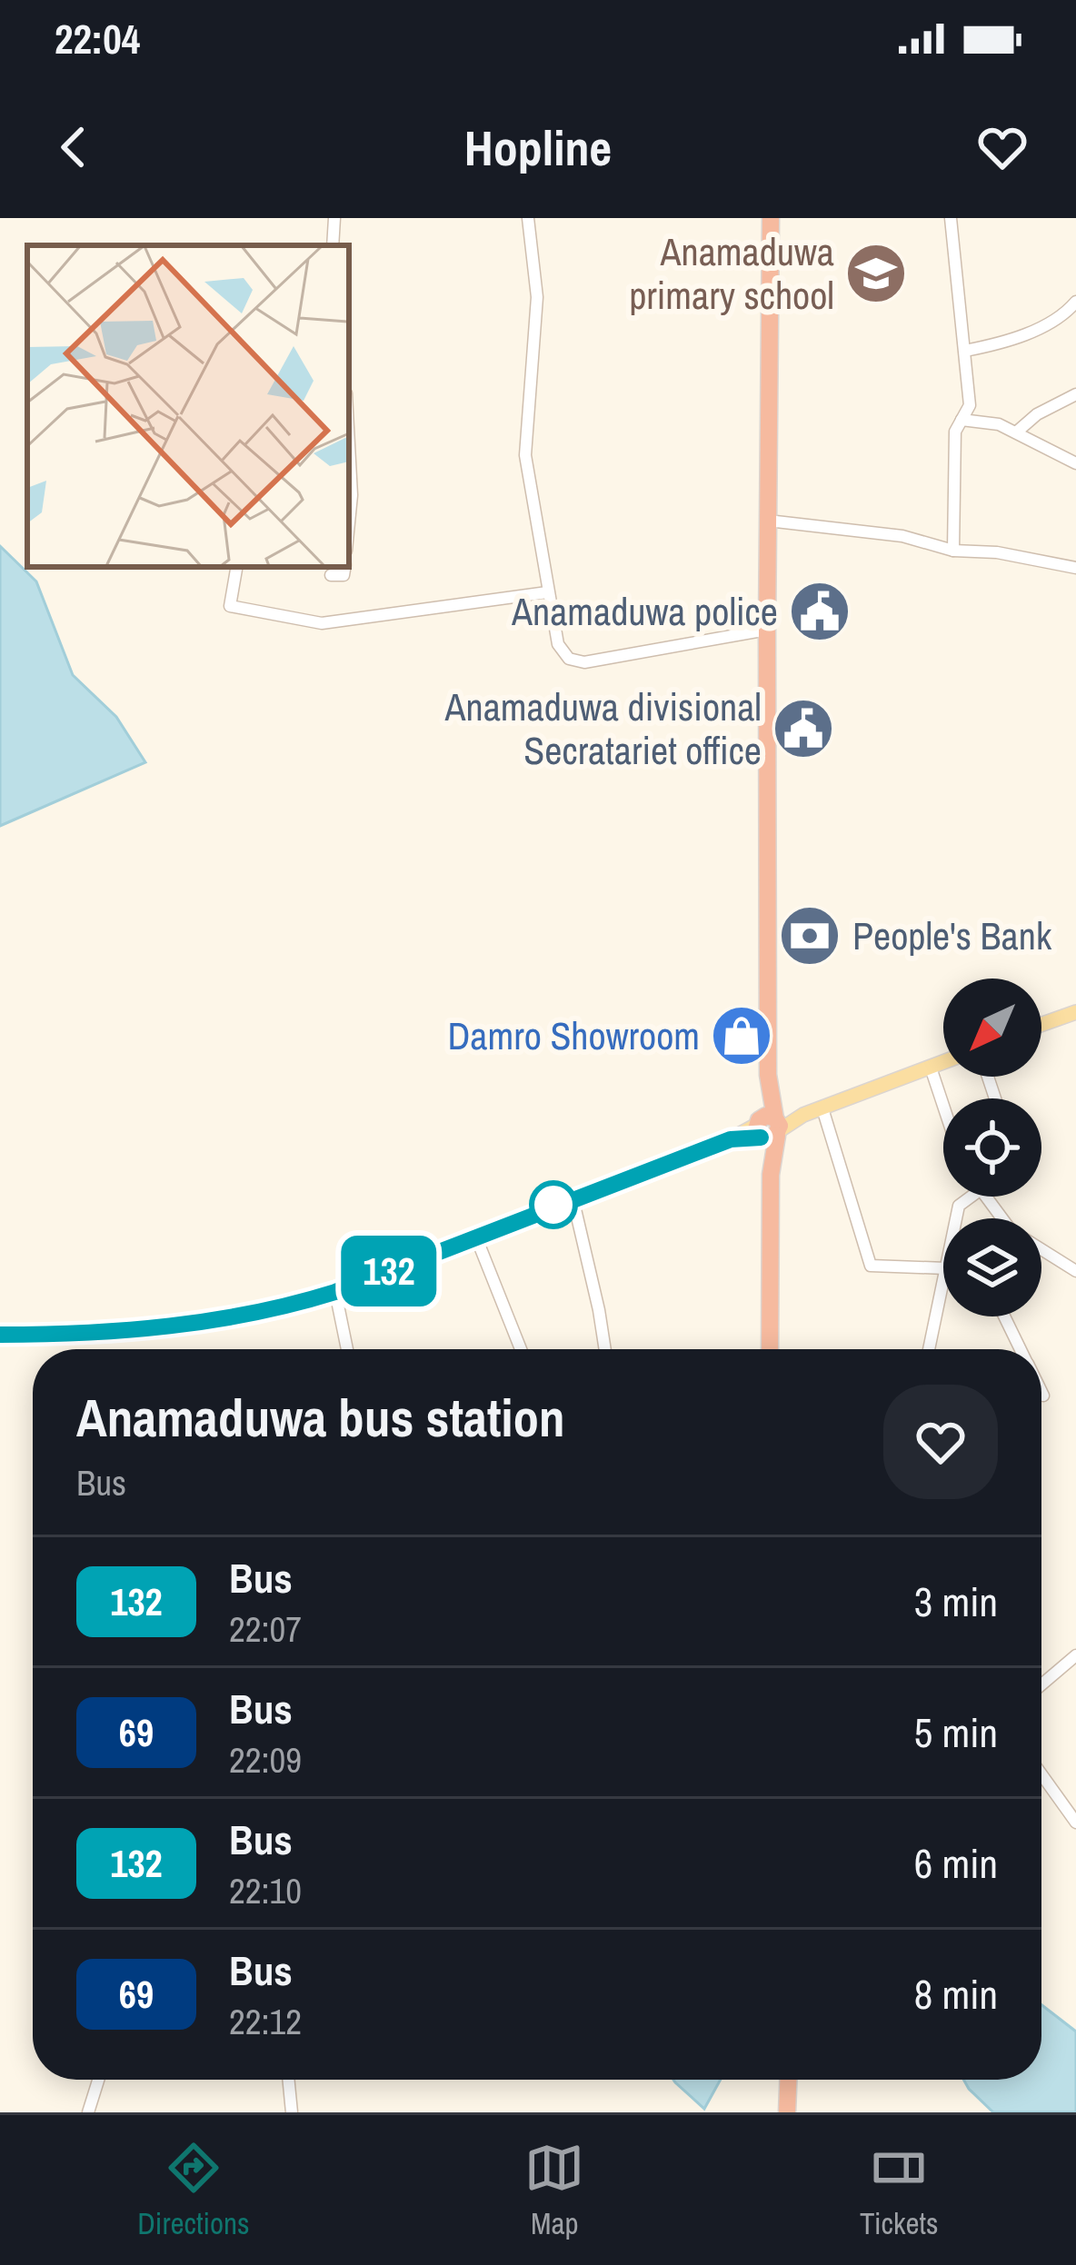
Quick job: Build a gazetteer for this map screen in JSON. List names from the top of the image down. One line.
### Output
{"places":{"school or university":["Anamaduwa primary school"],"public building":["Anamaduwa police","Anamaduwa divisional Secratariet office"],"bank":["People's Bank"],"shop":["Damro Showroom"]},"lines":["bus line 132"],"north":"bottom left","page":{"status":"22:04","header":"Hopline","on_map":"132","heading":["Anamaduwa bus station","Bus"],"list":[{"mark":"132","name":"Bus","note":"22:07","value":"3 min"},{"mark":"69","name":"Bus","note":"22:09","value":"5 min"},{"mark":"132","name":"Bus","note":"22:10","value":"6 min"},{"mark":"69","name":"Bus","note":"22:12","value":"8 min"}],"tabs":["Directions","Map","Tickets"]}}
